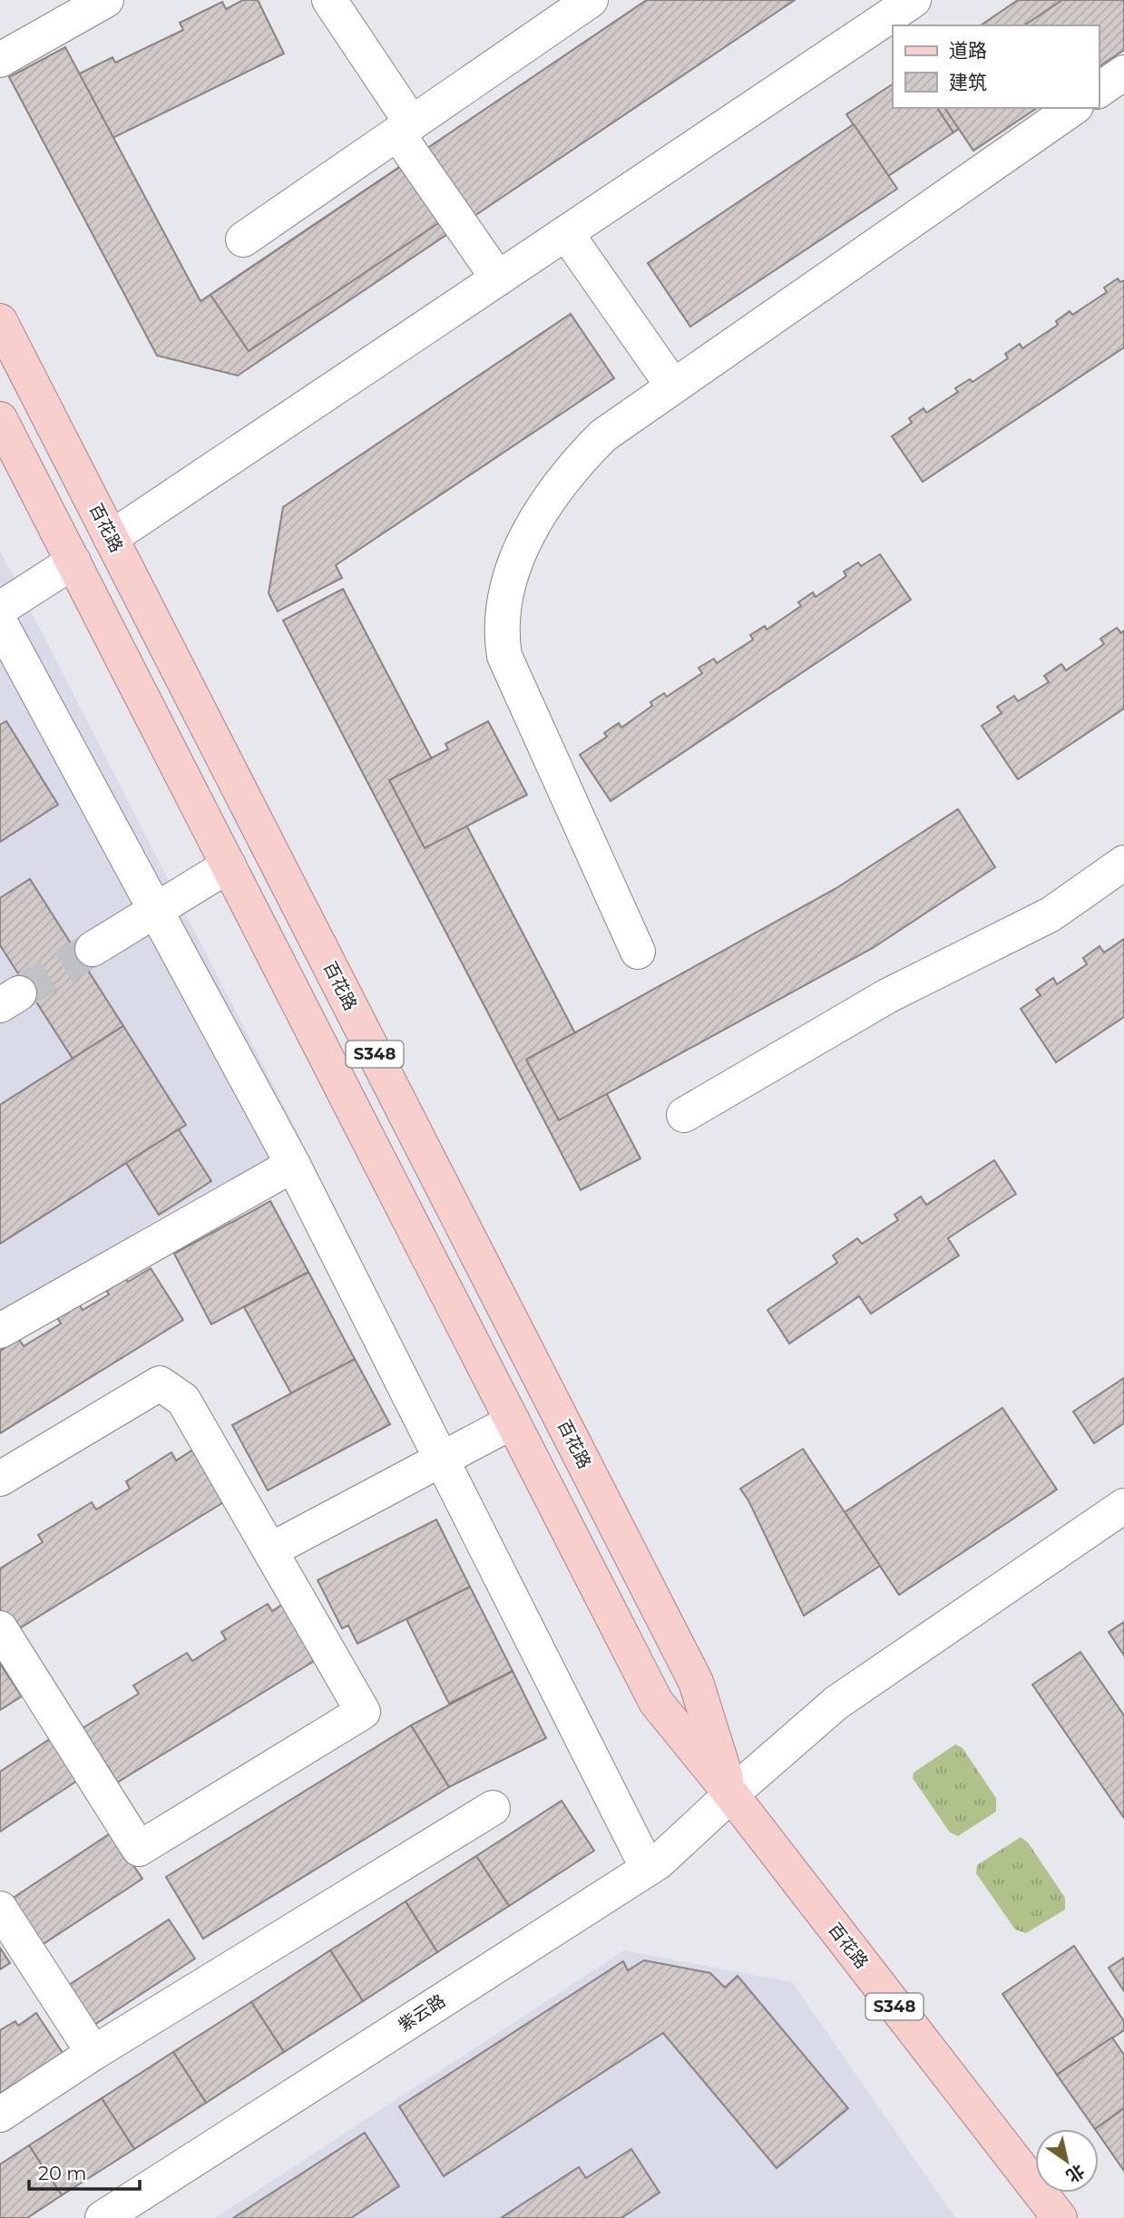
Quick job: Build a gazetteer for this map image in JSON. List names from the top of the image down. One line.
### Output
{"streets":{"main road":["百花路","S348"],"street":["紫云路"]},"crossings":[["百花路","紫云路"]],"legend":["道路","建筑"],"scale_bar":"20 m","north":"bottom right"}
